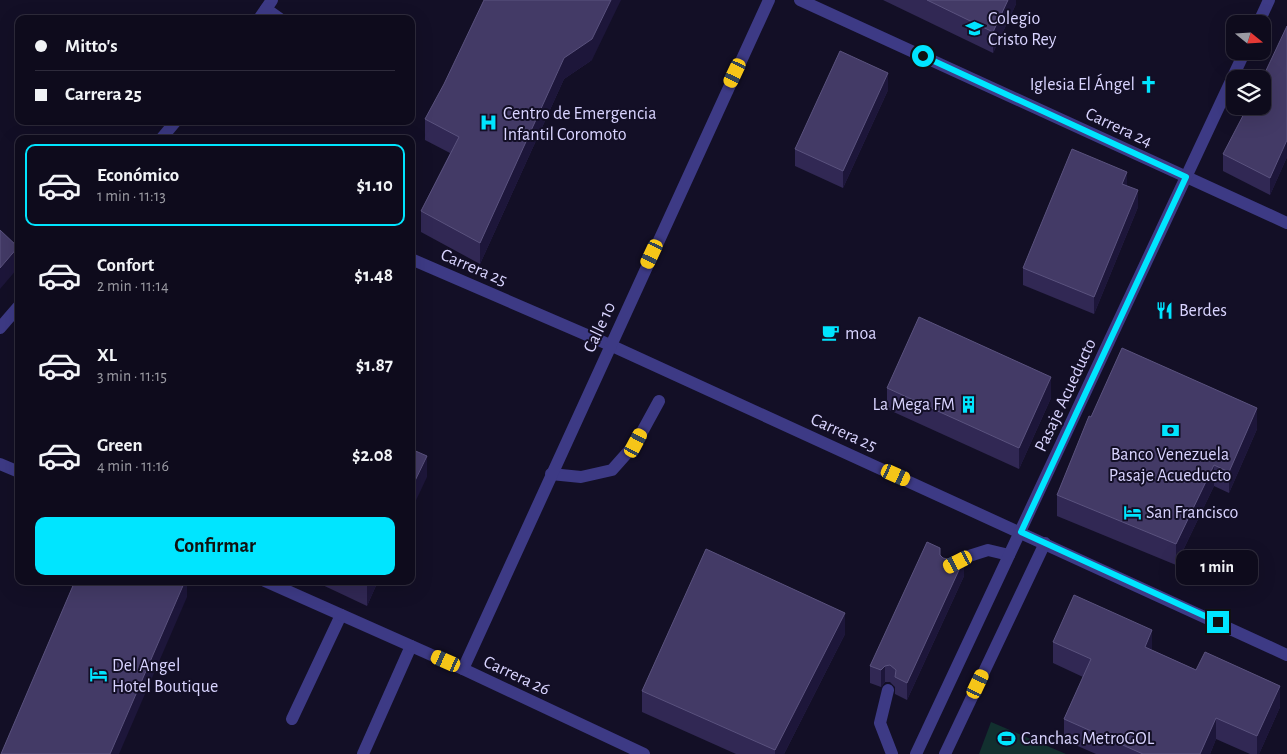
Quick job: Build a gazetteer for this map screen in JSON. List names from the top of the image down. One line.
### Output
{"streets":{"street":["Carrera 24","Carrera 25","Calle 10","Pasaje Acueducto","Carrera 26"]},"crossings":[["Carrera 24","Pasaje Acueducto"],["Carrera 25","Calle 10"],["Carrera 25","Pasaje Acueducto"],["Calle 10","Carrera 26"]],"places":{"school or university":["Colegio Cristo Rey"],"church":["Iglesia El Ángel"],"hospital":["Centro de Emergencia Infantil Coromoto"],"restaurant":["Berdes"],"cafe":["moa"],"building":["La Mega FM"],"bank":["Banco Venezuela Pasaje Acueducto"],"hotel":["San Francisco","Del Angel Hotel Boutique"],"sports":["Canchas MetroGOL"]},"north":"right","page":{"banner":["Mitto's","Carrera 25"],"list":[{"name":"Económico","note":"1 min · 11:13","value":"$1.10"},{"name":"Confort","note":"2 min · 11:14","value":"$1.48"},{"name":"XL","note":"3 min · 11:15","value":"$1.87"},{"name":"Green","note":"4 min · 11:16","value":"$2.08"}],"buttons":"Confirmar","bubble":"1 min"}}
